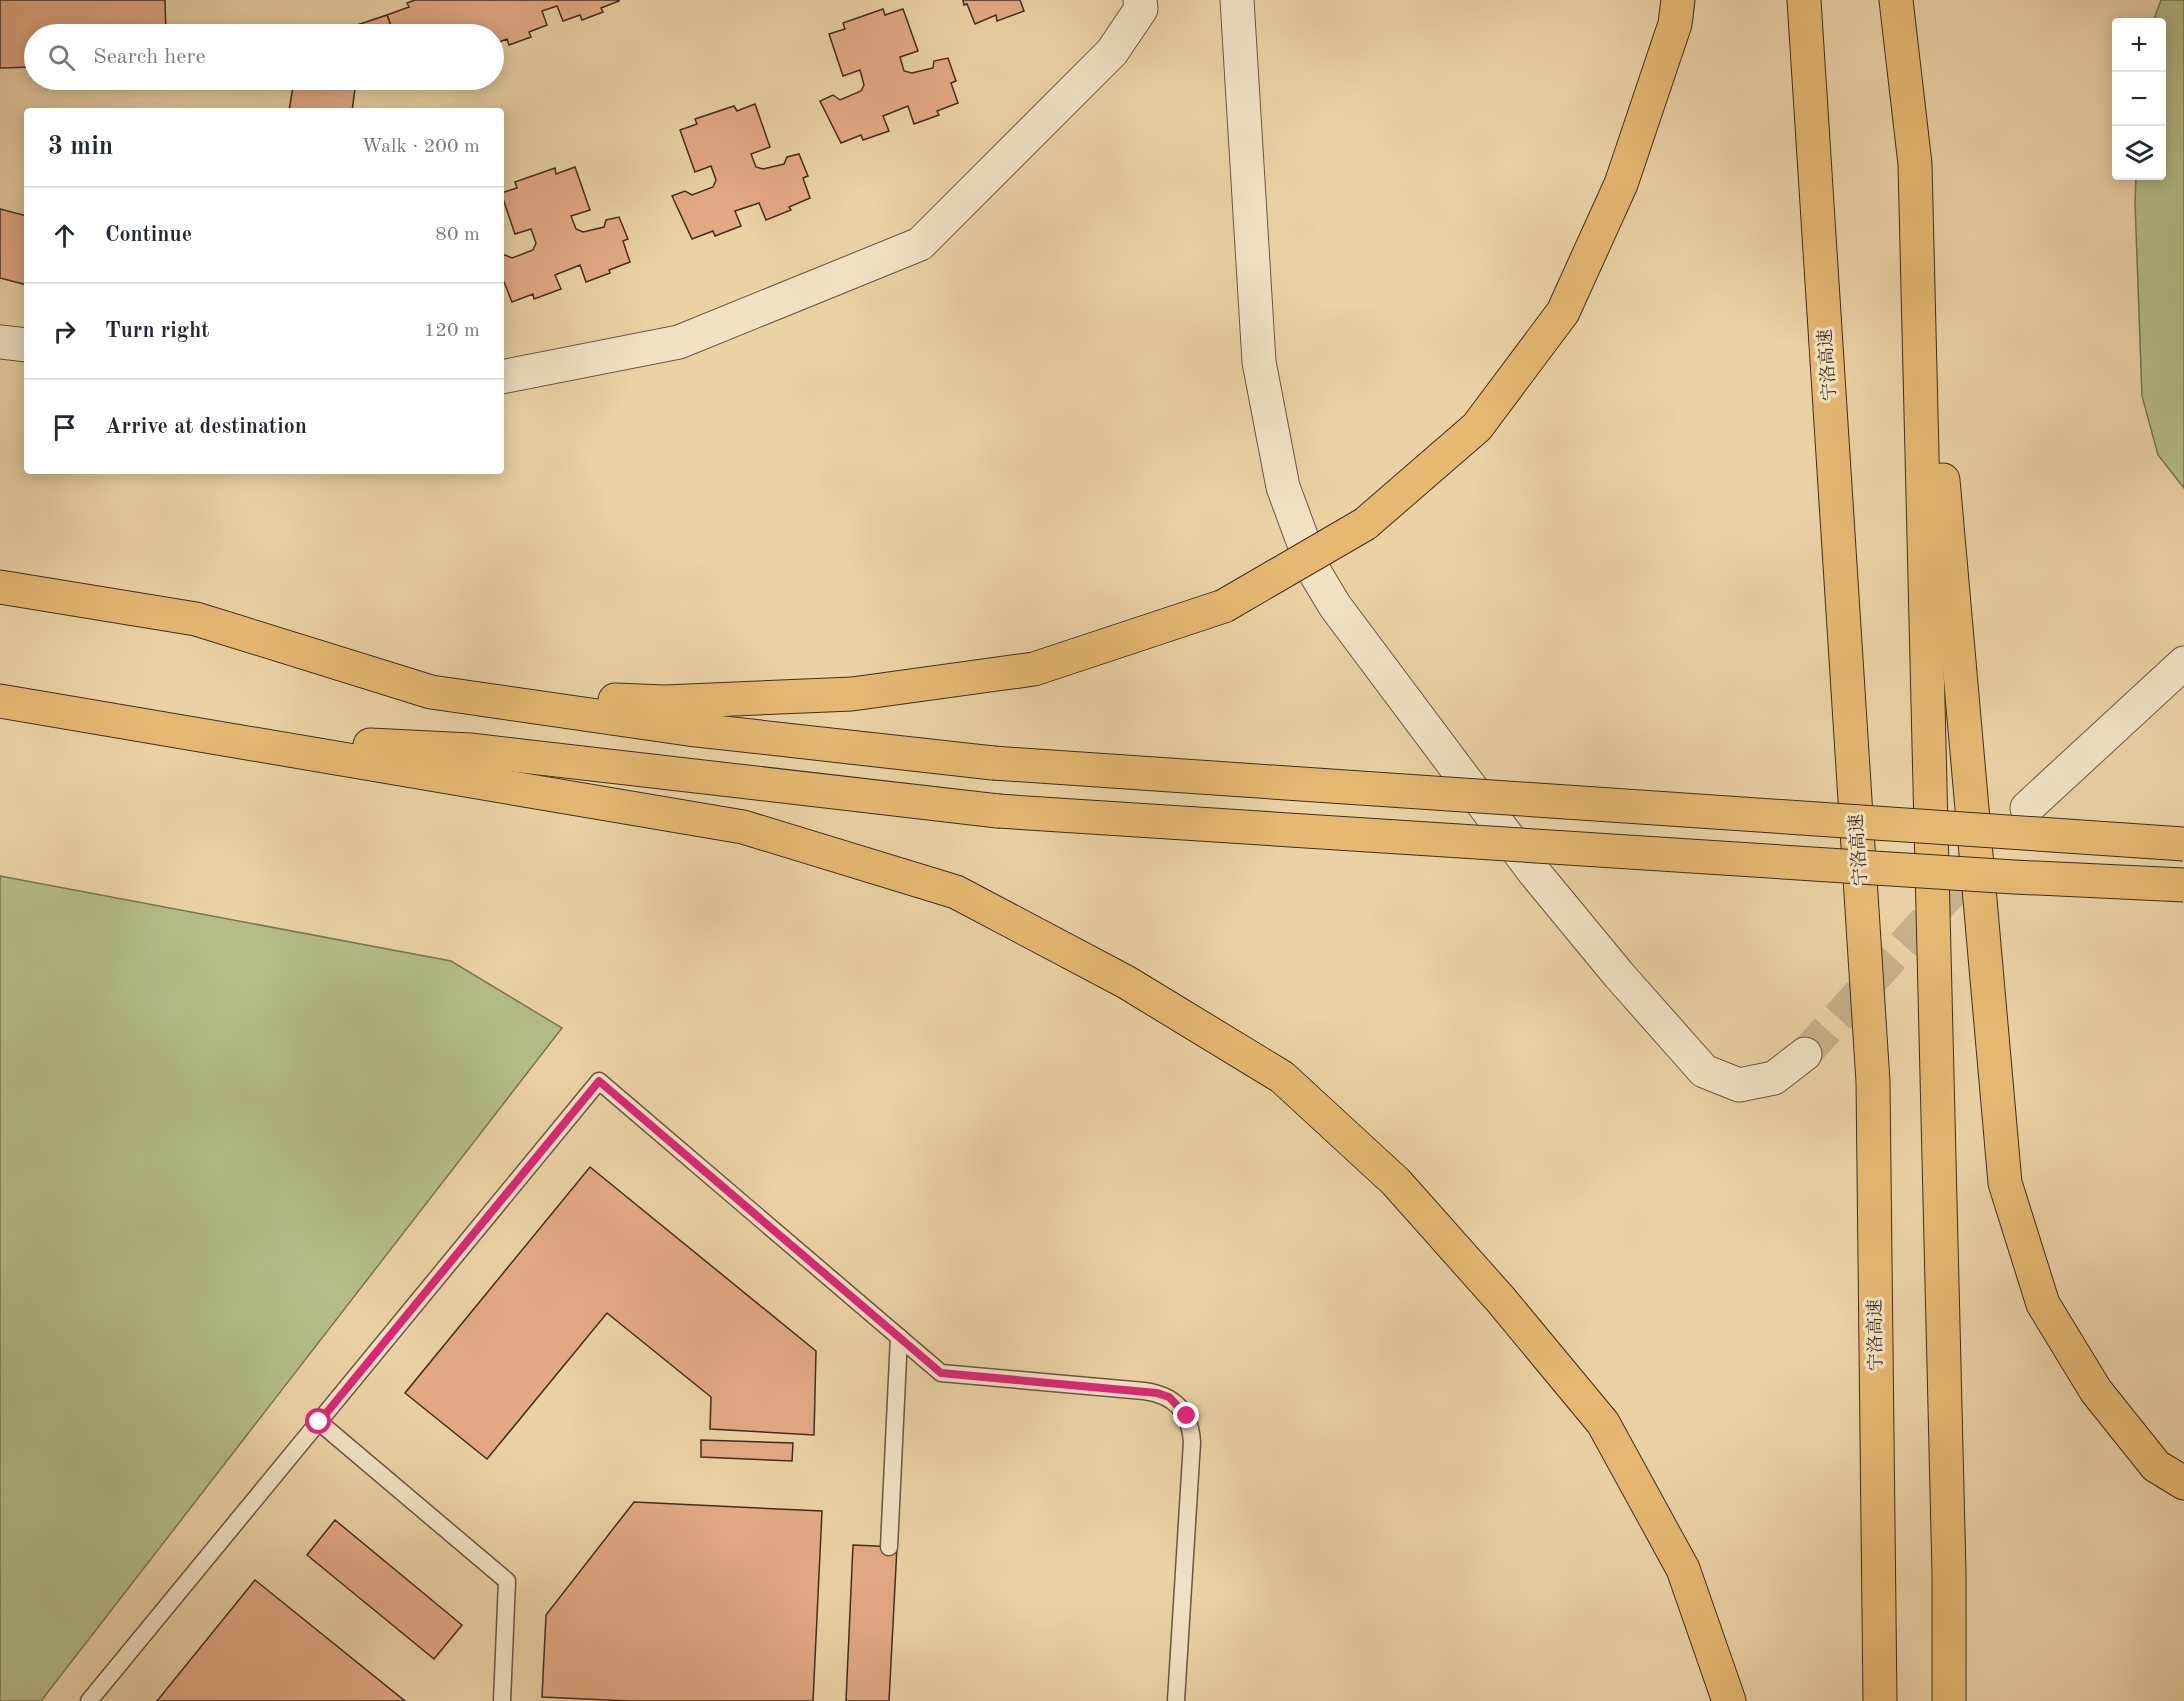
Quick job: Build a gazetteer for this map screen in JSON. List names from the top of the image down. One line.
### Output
{"streets":{"highway":["宁洛高速"]},"page":{"map_buttons":["+","−"],"search":"Search here","heading":["3 min","Walk · 200 m"],"list":[["Continue","80 m"],["Turn right","120 m"],"Arrive at destination"]}}
